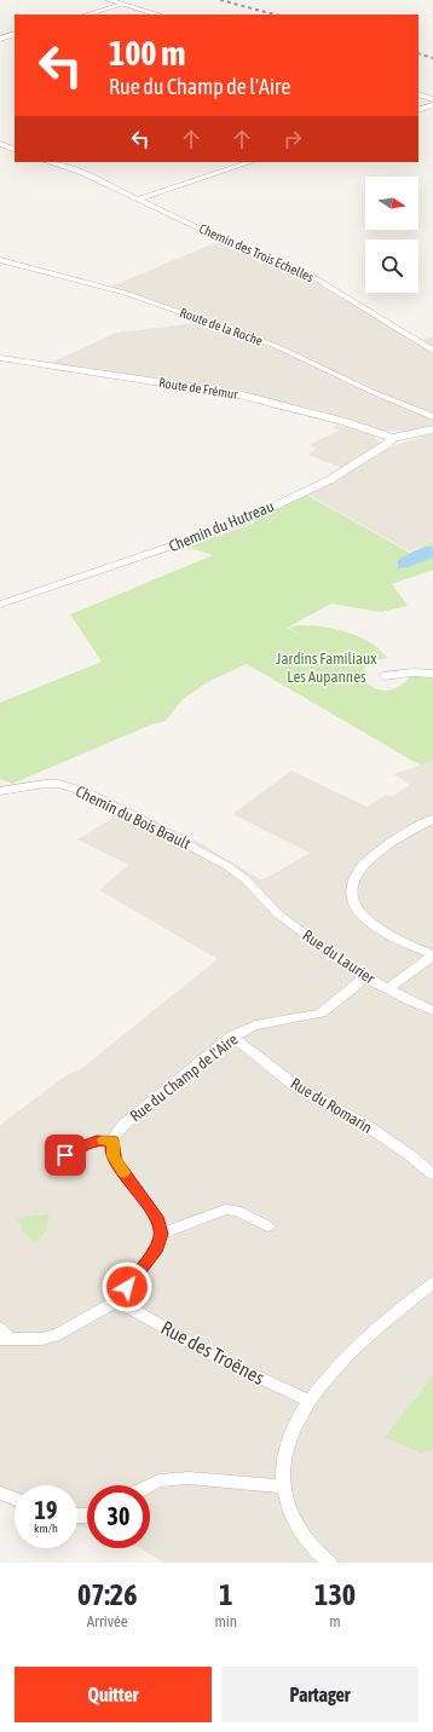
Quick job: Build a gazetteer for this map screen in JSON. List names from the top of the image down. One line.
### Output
{"streets":{"street":["Chemin des Trois Echelles","Route de la Roche","Route de Frémur","Chemin du Hutreau","Chemin du Bois Brault","Rue du Laurier","Rue du Champ de l'Aire","Rue du Romarin","Rue des Troënes"]},"crossings":[["Route de Frémur","Chemin du Hutreau"],["Chemin du Bois Brault","Rue du Laurier"],["Rue du Laurier","Rue du Champ de l'Aire"],["Rue du Champ de l'Aire","Rue du Romarin"]],"parks":["Jardins Familiaux Les Aupannes"],"north":"right","page":{"turn":["100 m","Rue du Champ de l'Aire"],"speed":"19 km/h","limit":"30","eta":["07:26","Arrivée","1","min","130","m"],"buttons":["Quitter","Partager"]}}
